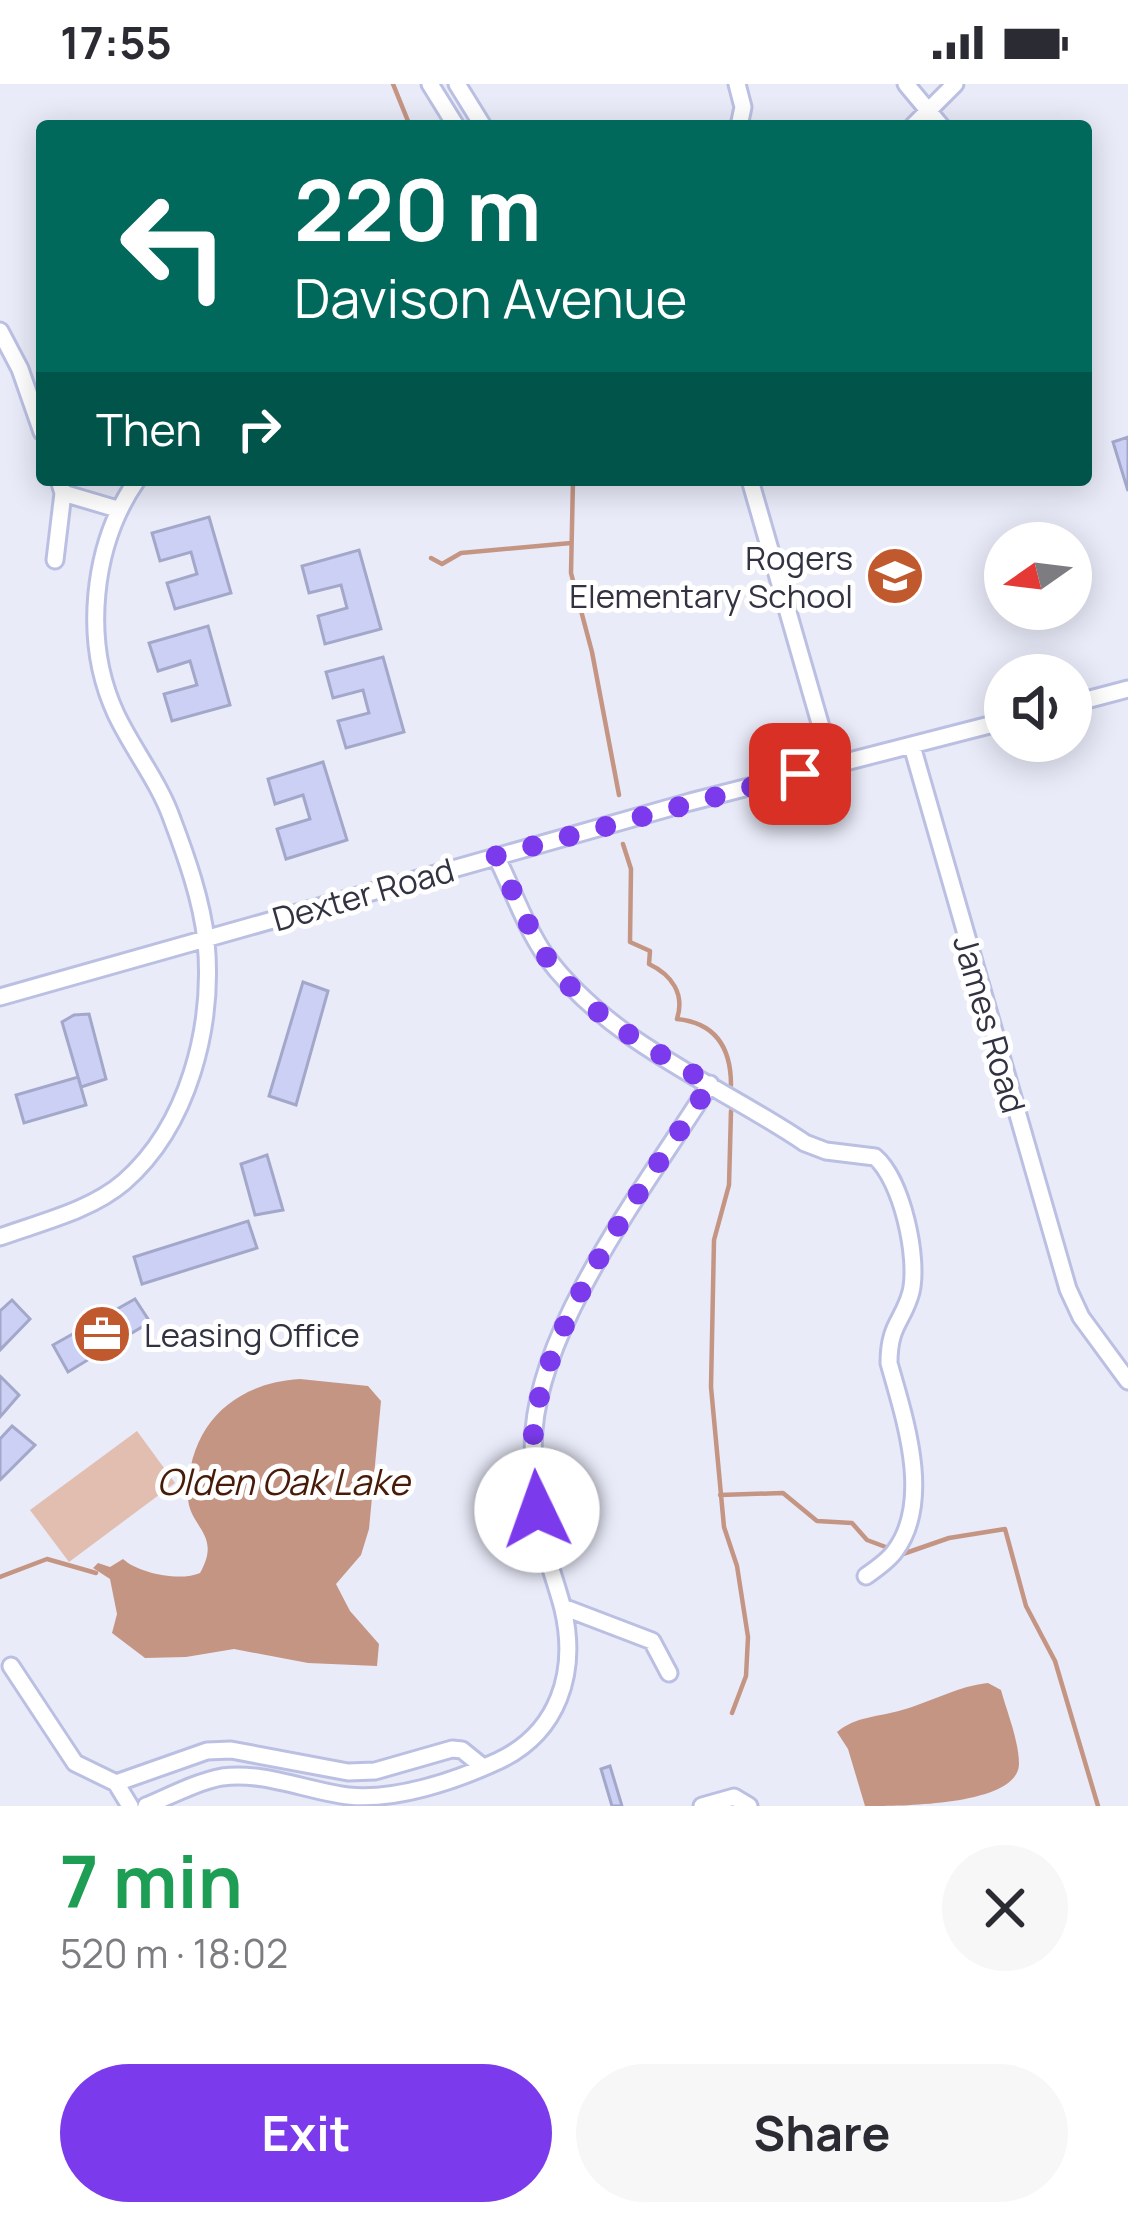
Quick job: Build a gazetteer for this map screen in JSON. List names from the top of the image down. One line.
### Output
{"streets":{"street":["Dexter Road","James Road"]},"crossings":[["Dexter Road","James Road"]],"water":["Olden Oak Lake"],"places":{"school or university":["Rogers Elementary School"],"office":["Leasing Office"]},"north":"left","page":{"status":"17:55","turn":["220 m","Davison Avenue"],"then":"Then","heading":["7 min","520 m · 18:02"],"buttons":["Exit","Share"]}}
